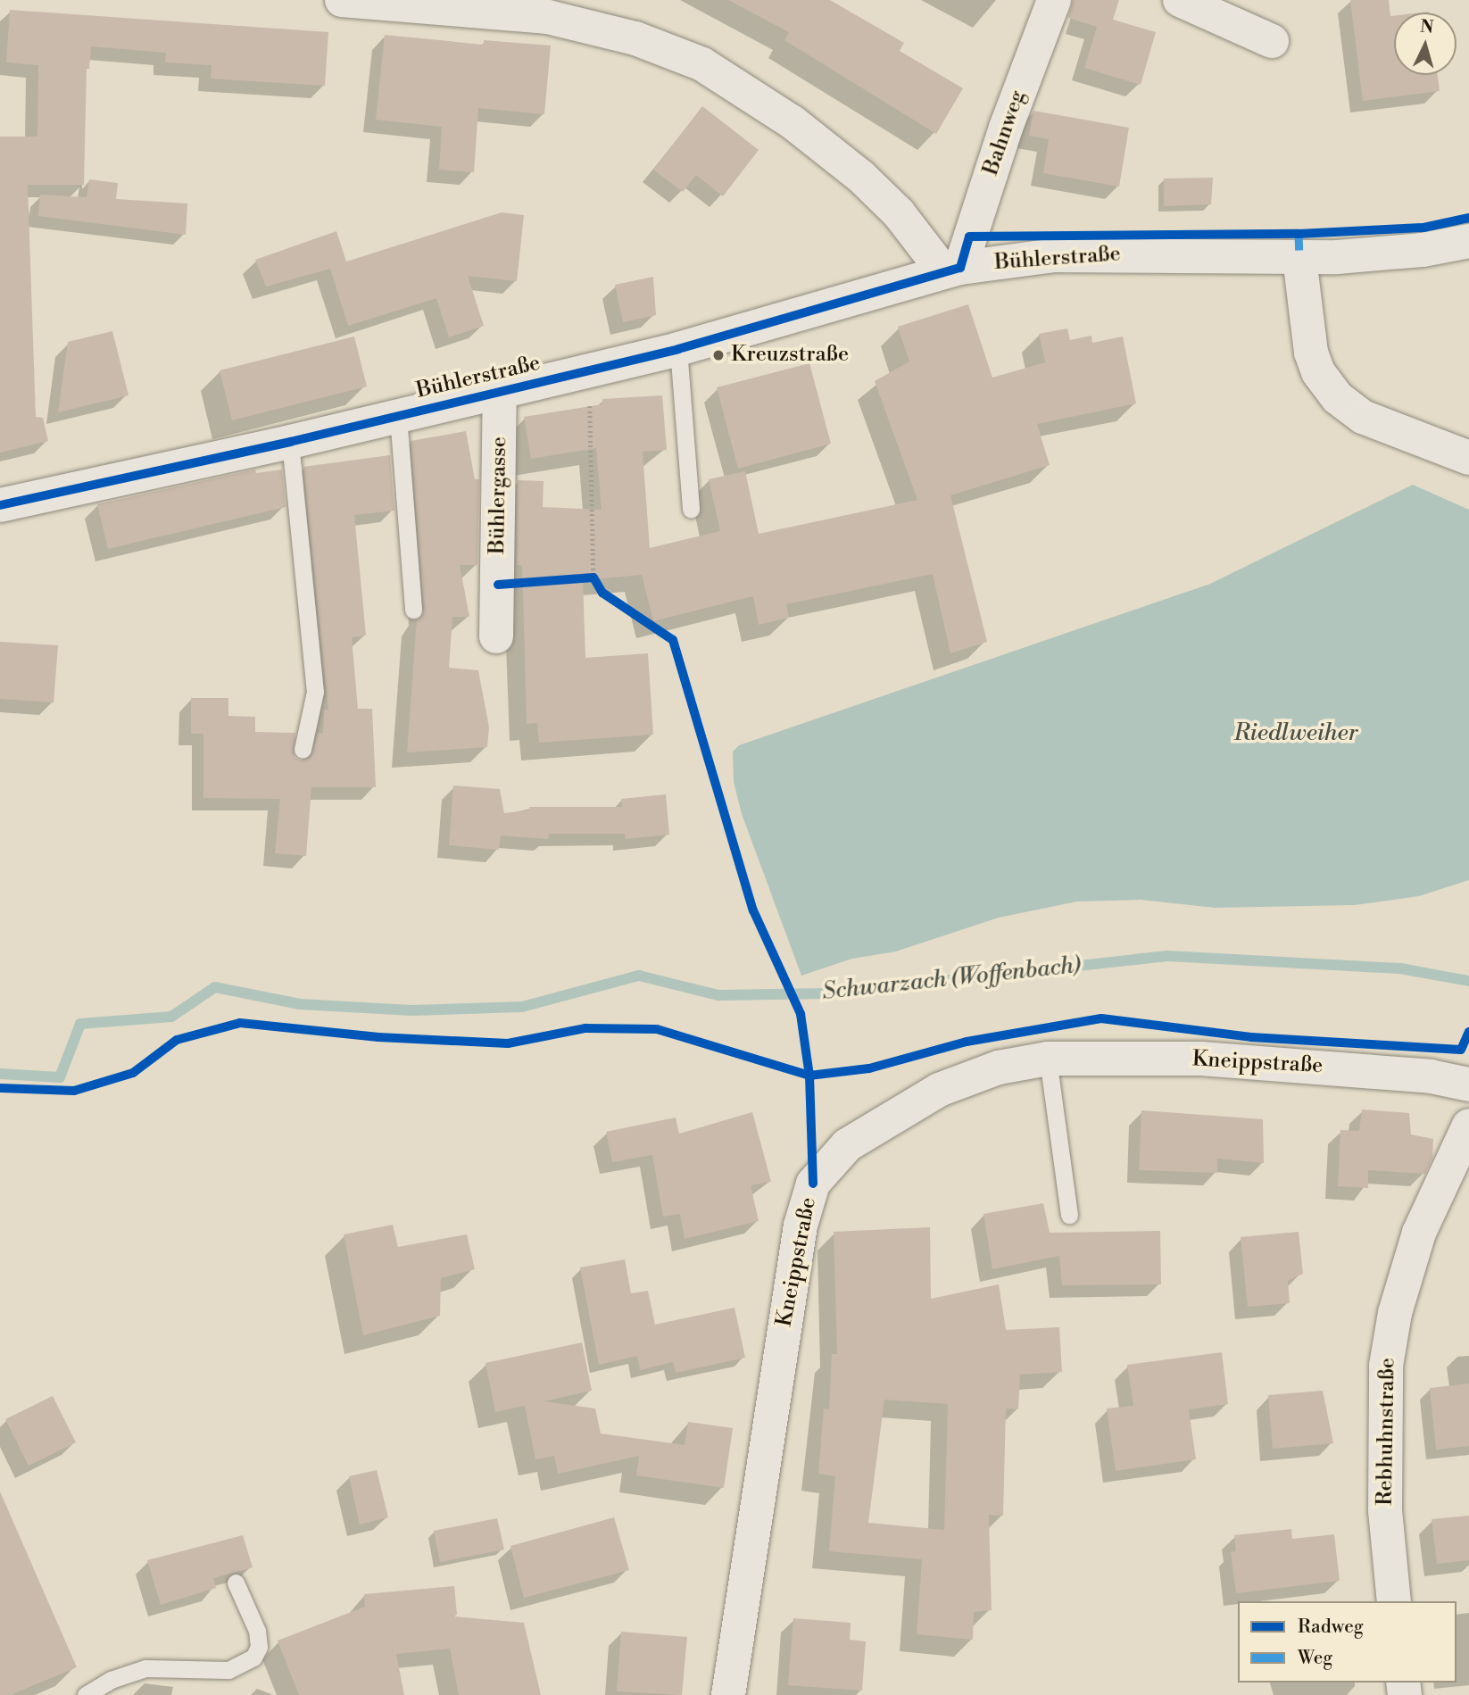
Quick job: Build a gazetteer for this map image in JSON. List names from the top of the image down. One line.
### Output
{"streets":{"street":["Bahnweg","Bühlerstraße","Bühlergasse","Kneippstraße","Rebhuhnstraße"]},"crossings":[["Bahnweg","Bühlerstraße"],["Bühlerstraße","Bühlergasse"]],"water":["Riedlweiher","Schwarzach (Woffenbach)"],"places":["Kreuzstraße"],"legend":["Radweg","Weg"],"north":"top"}
